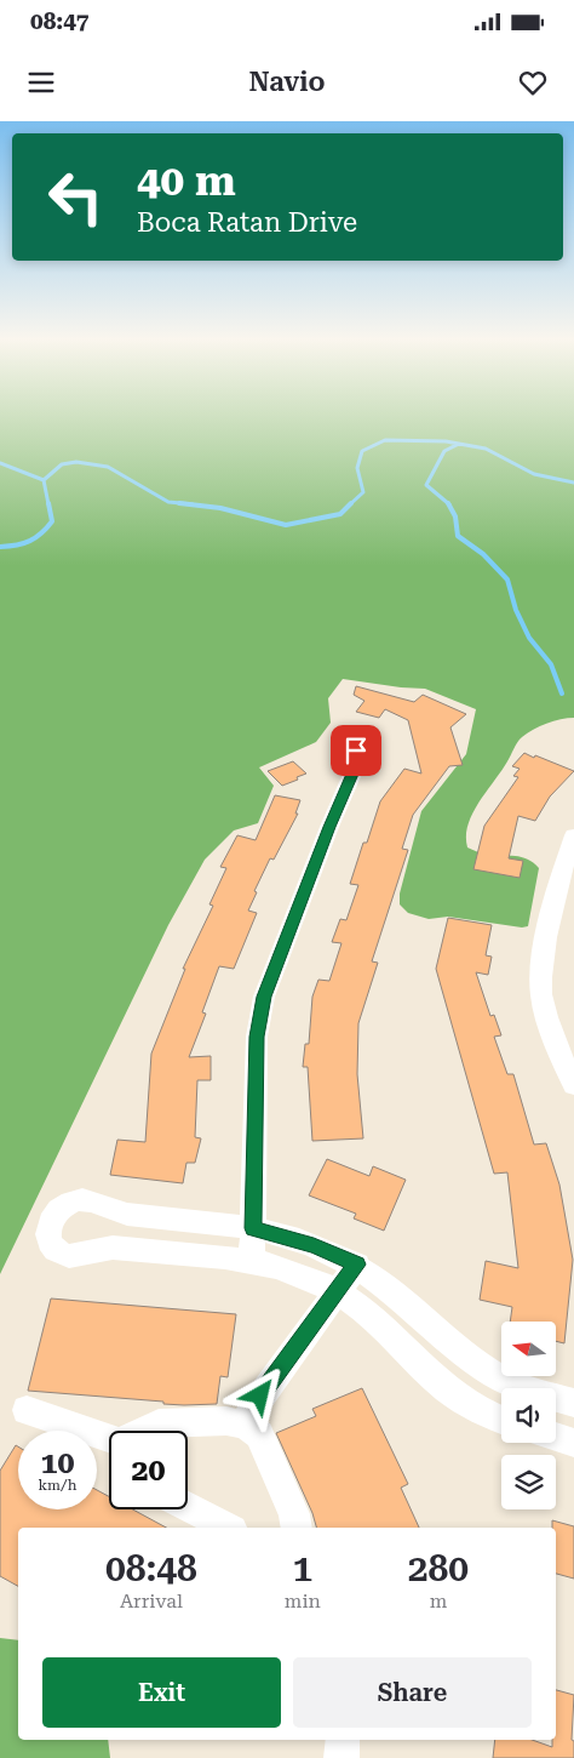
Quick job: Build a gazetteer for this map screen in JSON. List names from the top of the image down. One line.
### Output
{"north":"left","page":{"status":"08:47","header":"Navio","turn":["40 m","Boca Ratan Drive"],"speed":"10 km/h","limit":"20","eta":["08:48","Arrival","1","min","280","m"],"buttons":["Exit","Share"]}}
